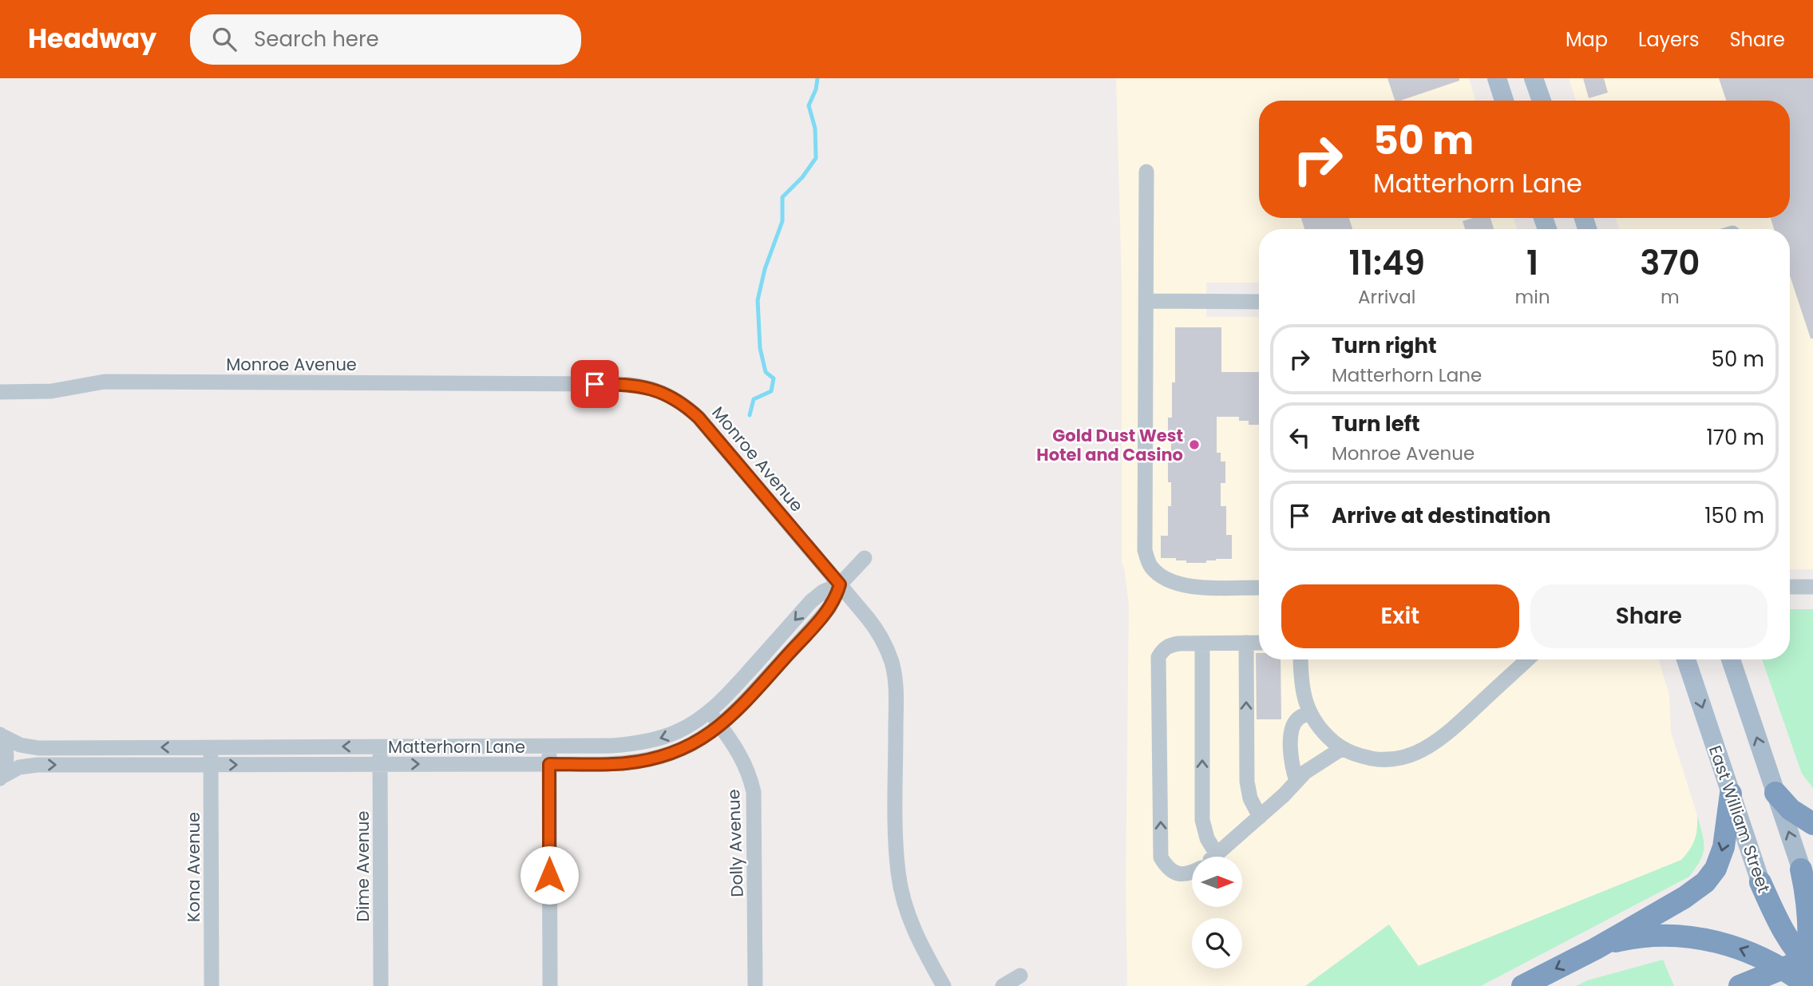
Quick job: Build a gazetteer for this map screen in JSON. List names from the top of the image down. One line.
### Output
{"streets":{"main road":["East William Street"],"street":["Monroe Avenue","Matterhorn Lane","Dolly Avenue","Dime Avenue","Kona Avenue"]},"crossings":[["Monroe Avenue","Matterhorn Lane"],["Matterhorn Lane","Dolly Avenue"],["Matterhorn Lane","Dime Avenue"],["Matterhorn Lane","Kona Avenue"]],"places":["Gold Dust West Hotel and Casino"],"north":"right","page":{"header":"Headway","search":"Search here","nav":["Map","Layers","Share"],"turn":["50 m","Matterhorn Lane"],"eta":["11:49","Arrival","1","min","370","m"],"list":[{"name":"Turn right","note":"Matterhorn Lane","value":"50 m"},{"name":"Turn left","note":"Monroe Avenue","value":"170 m"},{"name":"Arrive at destination","value":"150 m"}],"buttons":["Exit","Share"]}}
